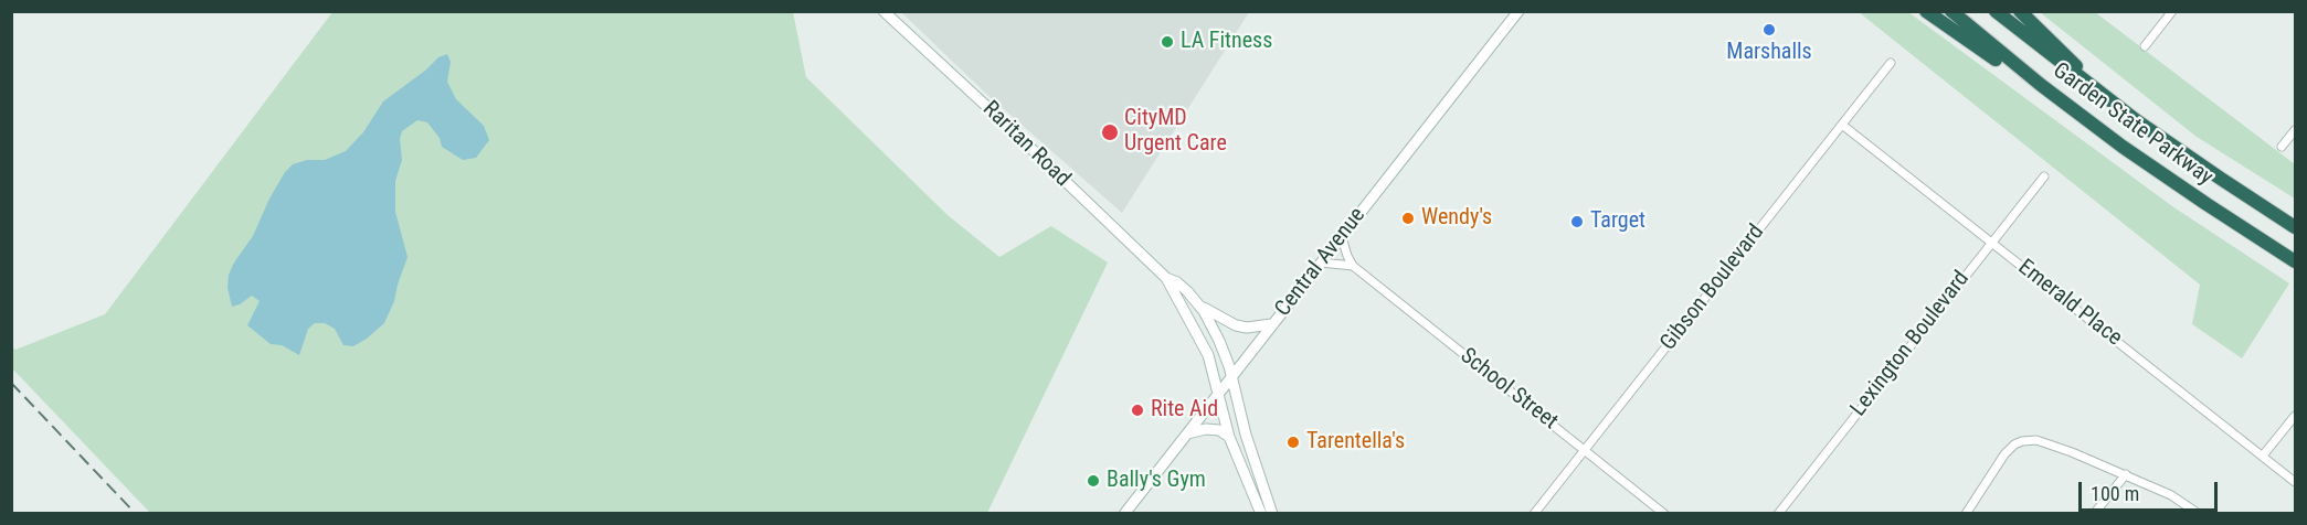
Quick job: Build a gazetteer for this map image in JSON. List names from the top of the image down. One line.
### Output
{"streets":{"highway":["Garden State Parkway"],"main road":["Raritan Road","Central Avenue"],"street":["Gibson Boulevard","Emerald Place","Lexington Boulevard","School Street"]},"crossings":[["Raritan Road","Central Avenue"],["Gibson Boulevard","Emerald Place"],["Gibson Boulevard","School Street"],["Emerald Place","Lexington Boulevard"]],"places":["Marshalls","LA Fitness","CityMD Urgent Care","Wendy's","Target","Rite Aid","Tarentella's","Bally's Gym"],"scale_bar":"100 m"}
